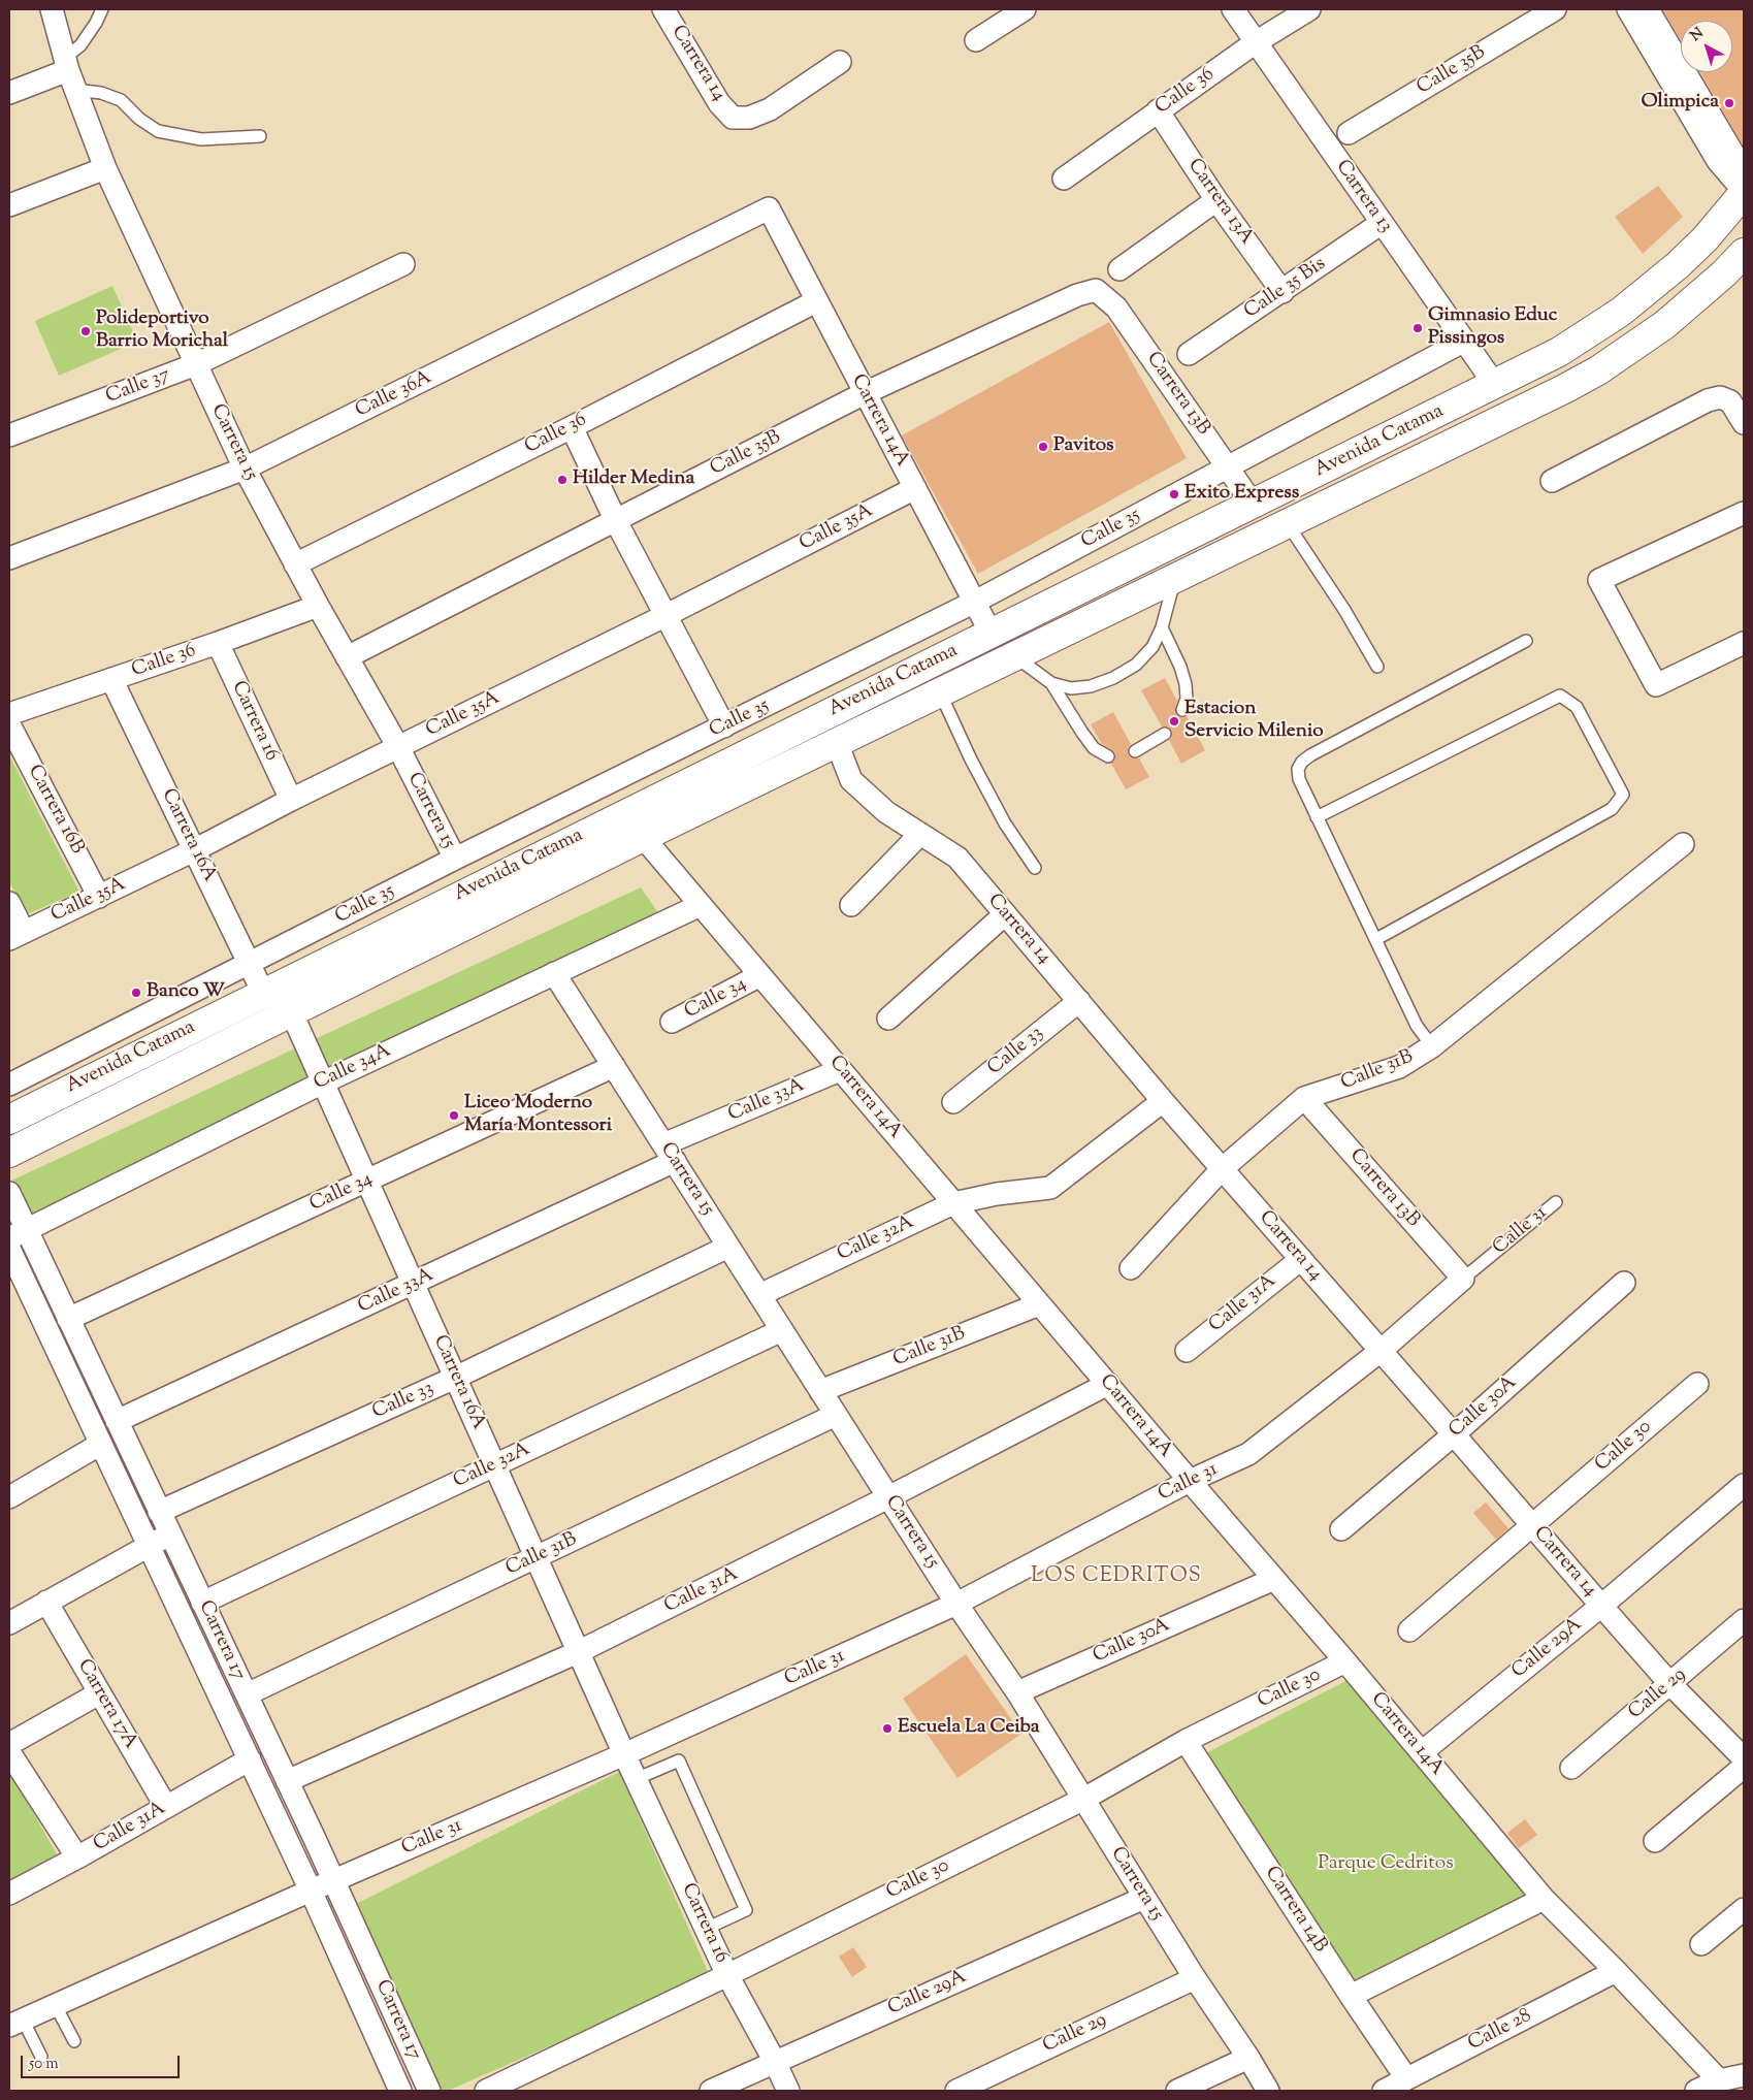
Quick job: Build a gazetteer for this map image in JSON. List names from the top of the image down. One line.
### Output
{"streets":{"main road":["Avenida Catama"],"street":["Carrera 14","Calle 35B","Calle 36","Carrera 13","Carrera 13A","Calle 35 Bis","Calle 37","Carrera 13B","Calle 36A","Carrera 14A","Carrera 15","Calle 35A","Calle 35","Carrera 16","Carrera 16B","Carrera 16A","Calle 34","Calle 33","Calle 34A","Calle 31B","Calle 33A","Calle 31","Calle 32A","Calle 31A","Calle 30A","Calle 30","Carrera 17","Calle 29A","Calle 29","Carrera 17A","Carrera 14B","Calle 28"]},"crossings":[["Carrera 14","Avenida Catama"],["Carrera 14","Calle 33"],["Carrera 14","Calle 31B"],["Carrera 14","Calle 31"],["Carrera 14","Calle 32A"],["Carrera 14","Calle 31A"],["Carrera 14","Calle 30A"],["Carrera 14","Calle 30"],["Carrera 14","Calle 29A"],["Carrera 14","Calle 29"],["Calle 35B","Carrera 13B"],["Calle 35B","Carrera 14A"],["Calle 35B","Carrera 15"],["Calle 36","Carrera 13"],["Calle 36","Carrera 13A"],["Calle 36","Carrera 14A"],["Calle 36","Carrera 15"],["Calle 36","Carrera 16"],["Calle 36","Carrera 16A"],["Carrera 13","Calle 35 Bis"],["Carrera 13","Avenida Catama"],["Carrera 13","Calle 35"],["Carrera 13A","Calle 35 Bis"],["Calle 37","Carrera 15"],["Carrera 13B","Avenida Catama"],["Carrera 13B","Calle 35"],["Carrera 13B","Calle 31B"],["Carrera 13B","Calle 31"],["Calle 36A","Carrera 14A"],["Calle 36A","Carrera 15"],["Carrera 14A","Avenida Catama"],["Carrera 14A","Calle 35A"],["Carrera 14A","Calle 35"],["Carrera 14A","Calle 34"],["Carrera 14A","Calle 34A"],["Carrera 14A","Calle 31B"],["Carrera 14A","Calle 33A"],["Carrera 14A","Calle 31"],["Carrera 14A","Calle 32A"],["Carrera 14A","Calle 31A"],["Carrera 14A","Calle 30A"],["Carrera 14A","Calle 30"],["Carrera 14A","Calle 29A"],["Carrera 14A","Calle 28"],["Avenida Catama","Carrera 16A"],["Carrera 15","Calle 35A"],["Carrera 15","Calle 35"],["Carrera 15","Calle 34"],["Carrera 15","Calle 33"],["Carrera 15","Calle 34A"],["Carrera 15","Calle 31B"],["Carrera 15","Calle 33A"],["Carrera 15","Calle 31"],["Carrera 15","Calle 32A"],["Carrera 15","Calle 31A"],["Carrera 15","Calle 30A"],["Carrera 15","Calle 30"],["Carrera 15","Calle 29A"],["Carrera 15","Calle 29"],["Calle 35A","Carrera 16"],["Calle 35A","Carrera 16B"],["Calle 35A","Carrera 16A"],["Calle 35","Carrera 16A"],["Carrera 16","Carrera 16A"],["Carrera 16","Calle 31"],["Carrera 16","Calle 30"],["Carrera 16","Calle 29A"],["Carrera 16A","Calle 34"],["Carrera 16A","Calle 33"],["Carrera 16A","Calle 34A"],["Carrera 16A","Calle 31B"],["Carrera 16A","Calle 33A"],["Carrera 16A","Calle 31"],["Carrera 16A","Calle 32A"],["Carrera 16A","Calle 31A"],["Calle 34","Carrera 17"],["Calle 33","Carrera 17"],["Calle 34A","Carrera 17"],["Calle 31B","Carrera 17"],["Calle 33A","Carrera 17"],["Calle 31","Carrera 17"],["Calle 32A","Carrera 17"],["Calle 31A","Carrera 17"],["Calle 31A","Carrera 17A"],["Calle 30","Carrera 14B"],["Carrera 14B","Calle 28"]],"districts":["LOS CEDRITOS"],"parks":["Parque Cedritos"],"places":["Olimpica","Gimnasio Educ Pissingos","Polideportivo Barrio Morichal","Pavitos","Hilder Medina","Exito Express","Estacion Servicio Milenio","Banco W","Liceo Moderno María Montessori","Escuela La Ceiba"],"scale_bar":"50 m","north":"top left"}
